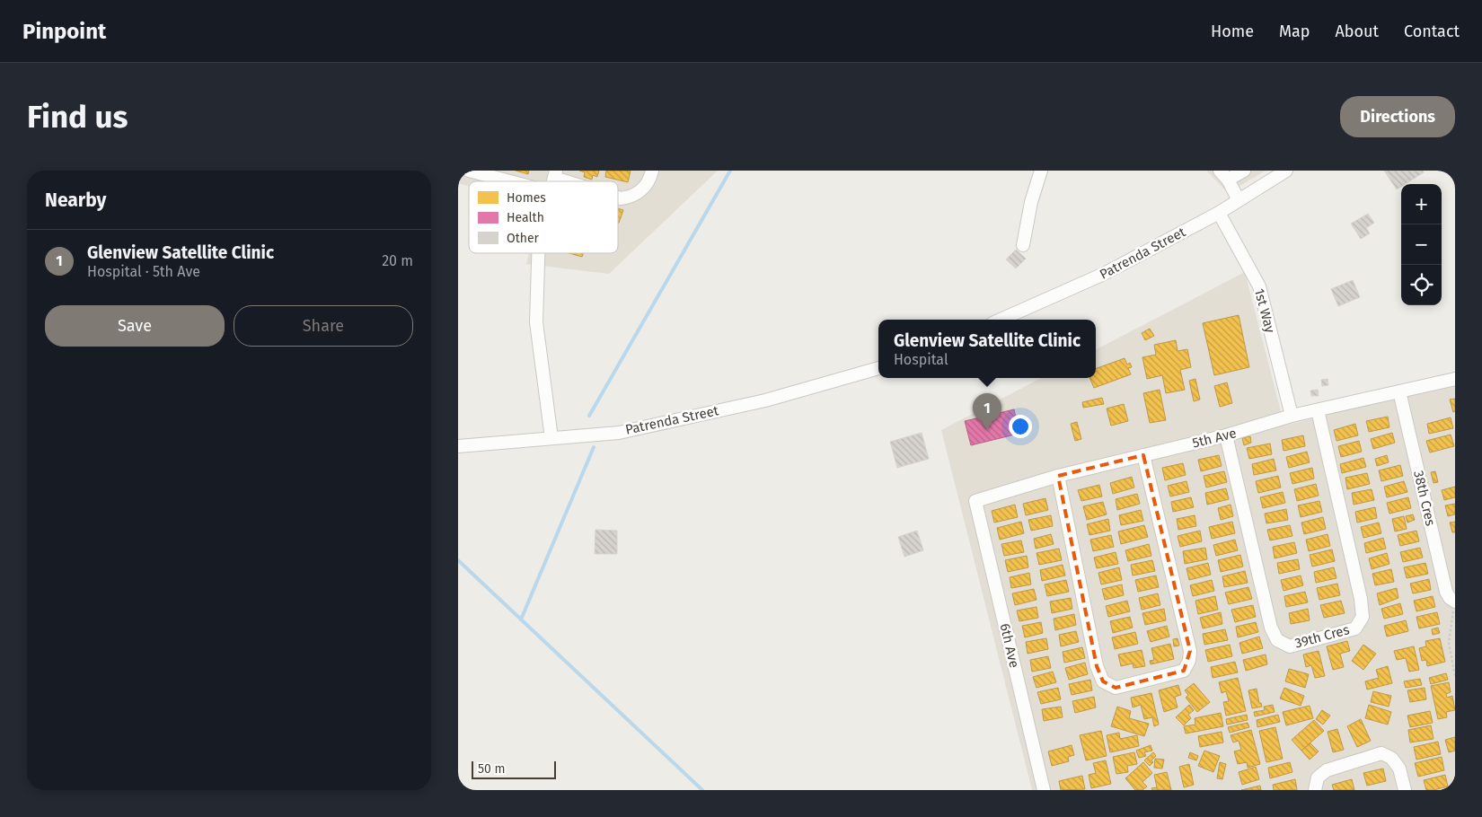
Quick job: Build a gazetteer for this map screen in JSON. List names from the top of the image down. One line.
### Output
{"streets":{"street":["Patrenda Street","1st Way","5th Ave","38th Cres","39th Cres","6th Ave"]},"crossings":[["Patrenda Street","1st Way"],["1st Way","5th Ave"],["5th Ave","38th Cres"],["5th Ave","39th Cres"],["5th Ave","6th Ave"]],"legend":["Homes","Health","Other"],"scale_bar":"50 m","page":{"header":"Pinpoint","nav":["Home","Map","About","Contact"],"buttons":["Directions",["Save","Share"]],"title":"Find us","heading":"Nearby","map_buttons":["+","−"],"list":[{"mark":"1","name":"Glenview Satellite Clinic","note":"Hospital · 5th Ave","value":"20 m"}],"popup":["Glenview Satellite Clinic","Hospital"],"pins":"1","scale":"50 m"}}
